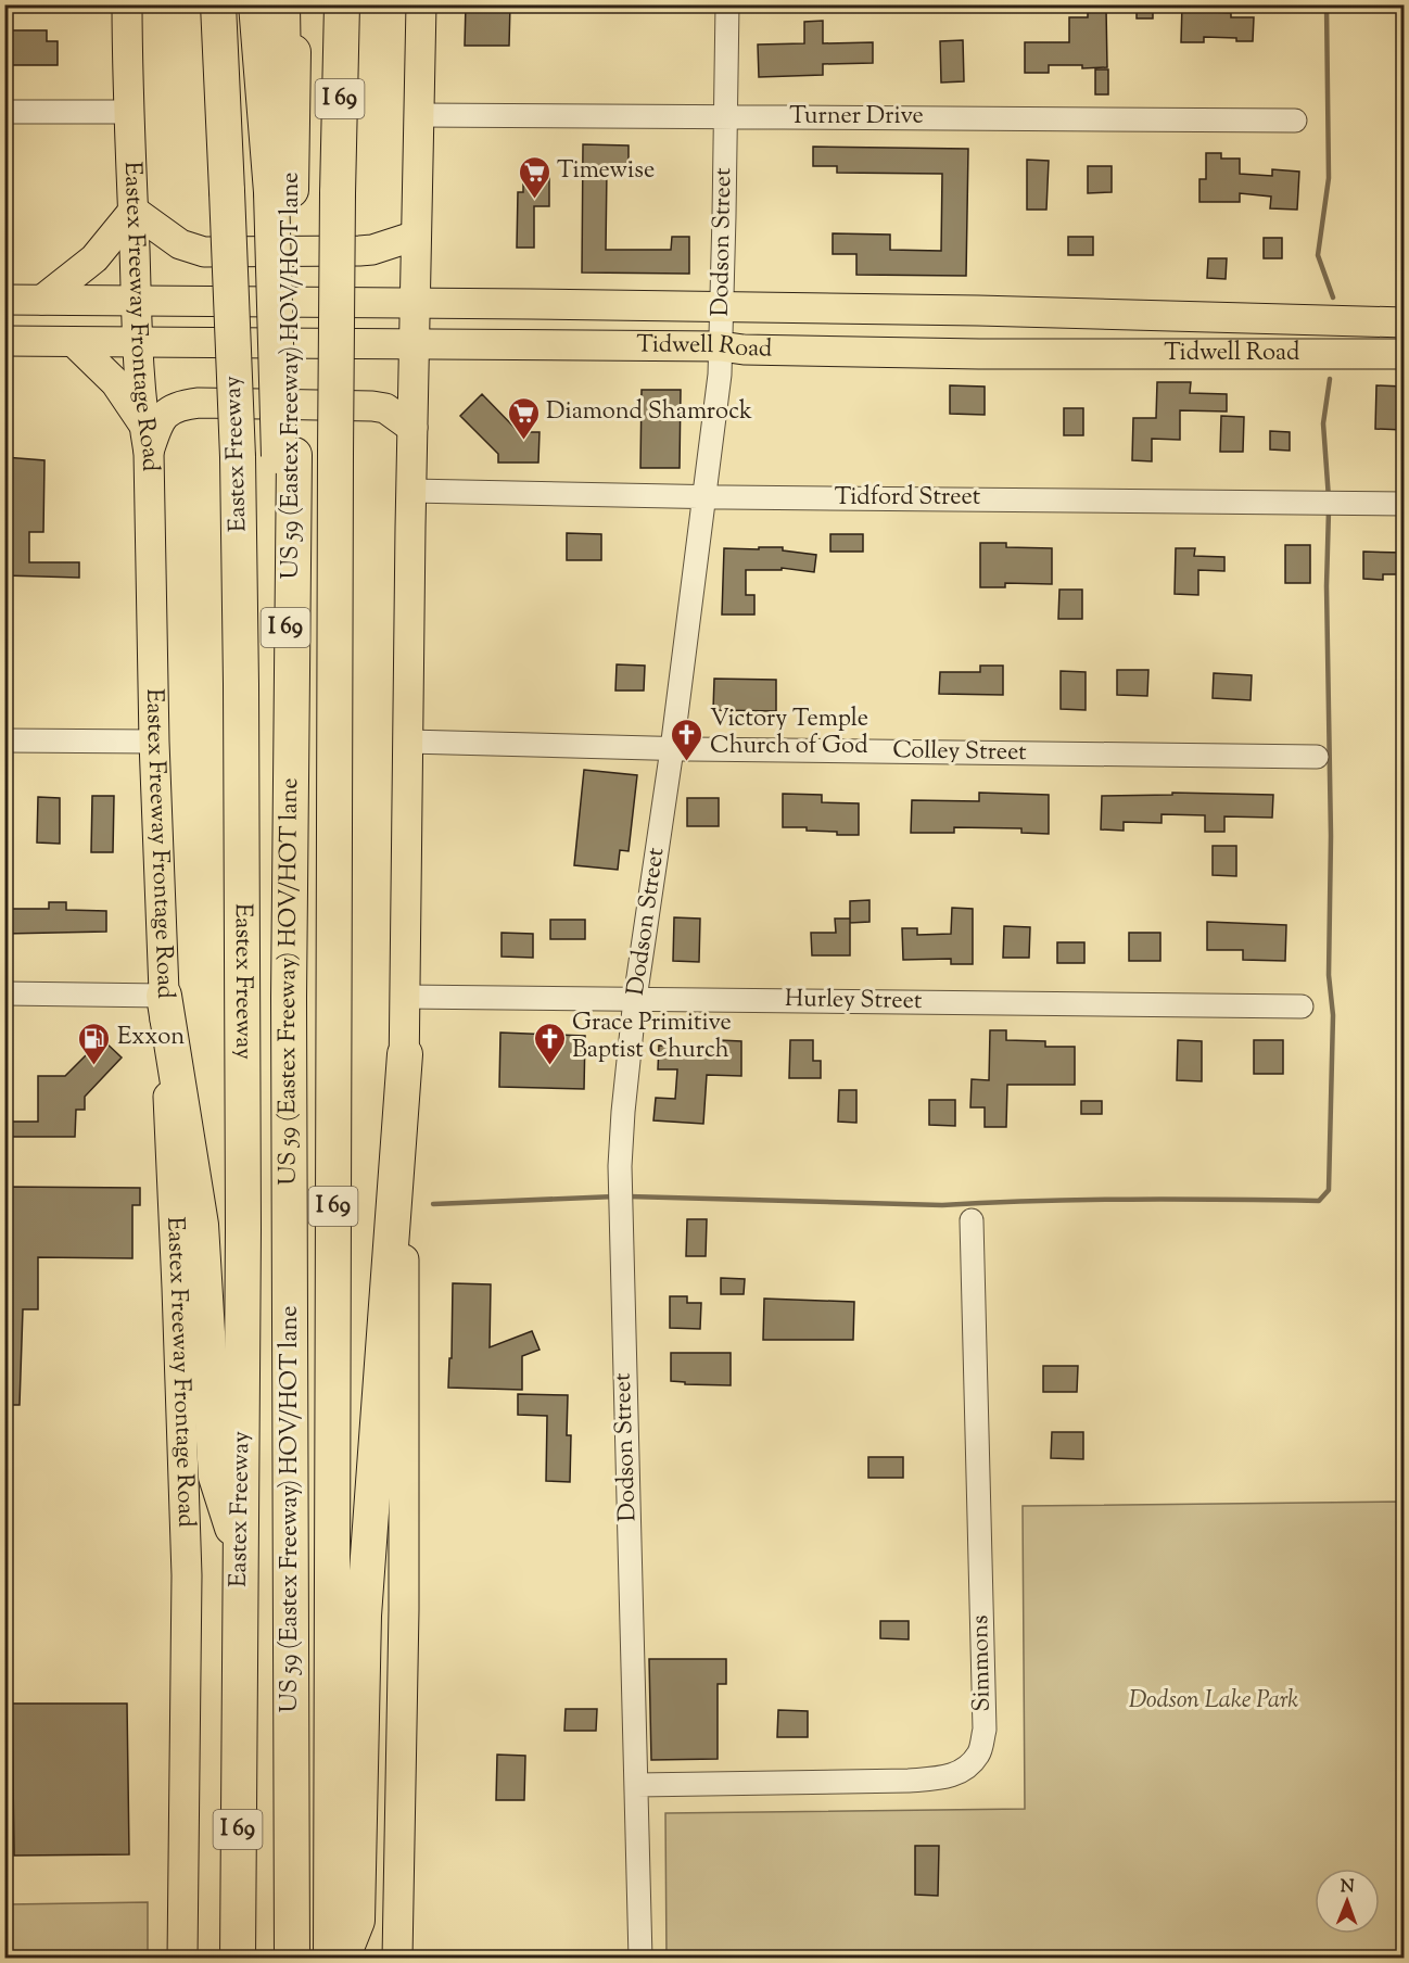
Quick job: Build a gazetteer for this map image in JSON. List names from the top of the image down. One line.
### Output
{"streets":{"highway":["I 69","US 59 (Eastex Freeway) HOV/HOT lane","Eastex Freeway"],"main road":["Eastex Freeway Frontage Road","Tidwell Road"],"street":["Turner Drive","Dodson Street","Tidford Street","Colley Street","Hurley Street","Simmons"]},"crossings":[["Turner Drive","Dodson Street"],["Dodson Street","Tidwell Road"],["Dodson Street","Tidford Street"],["Dodson Street","Colley Street"],["Dodson Street","Hurley Street"],["Dodson Street","Simmons"],["Eastex Freeway Frontage Road","Tidwell Road"],["US 59 (Eastex Freeway) HOV/HOT lane","Eastex Freeway"]],"parks":["Dodson Lake Park"],"places":{"supermarket":["Timewise","Diamond Shamrock"],"church":["Victory Temple Church of God","Grace Primitive Baptist Church"],"fuel station":["Exxon"]},"north":"top"}
